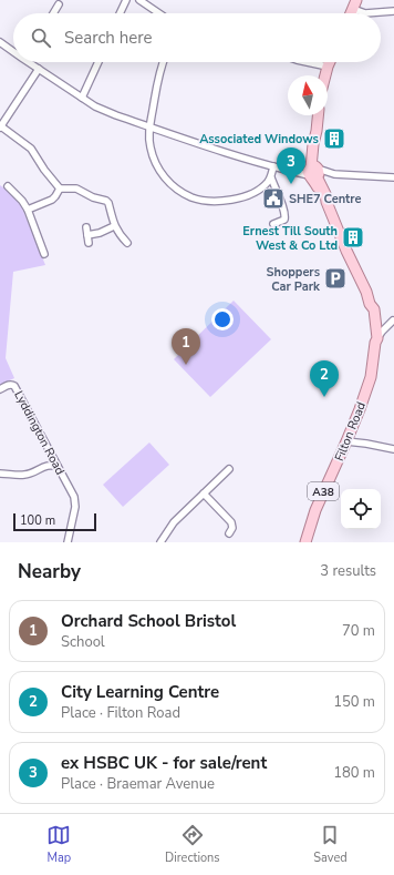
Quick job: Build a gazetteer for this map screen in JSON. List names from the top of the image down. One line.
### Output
{"streets":{"main road":["Filton Road","A38"],"street":["Lyddington Road"]},"places":{"building":["Associated Windows","Ernest Till South West & Co Ltd"],"public building":["SHE7 Centre"],"parking":["Shoppers Car Park"]},"scale_bar":"100 m","north":"top","page":{"search":"Search here","pins":["3","1","2"],"scale":"100 m","heading":["Nearby","3 results"],"list":[{"mark":"1","name":"Orchard School Bristol","note":"School","value":"70 m"},{"mark":"2","name":"City Learning Centre","note":"Place · Filton Road","value":"150 m"},{"mark":"3","name":"ex HSBC UK - for sale/rent","note":"Place · Braemar Avenue","value":"180 m"}],"nav":["Map","Directions","Saved"]}}
